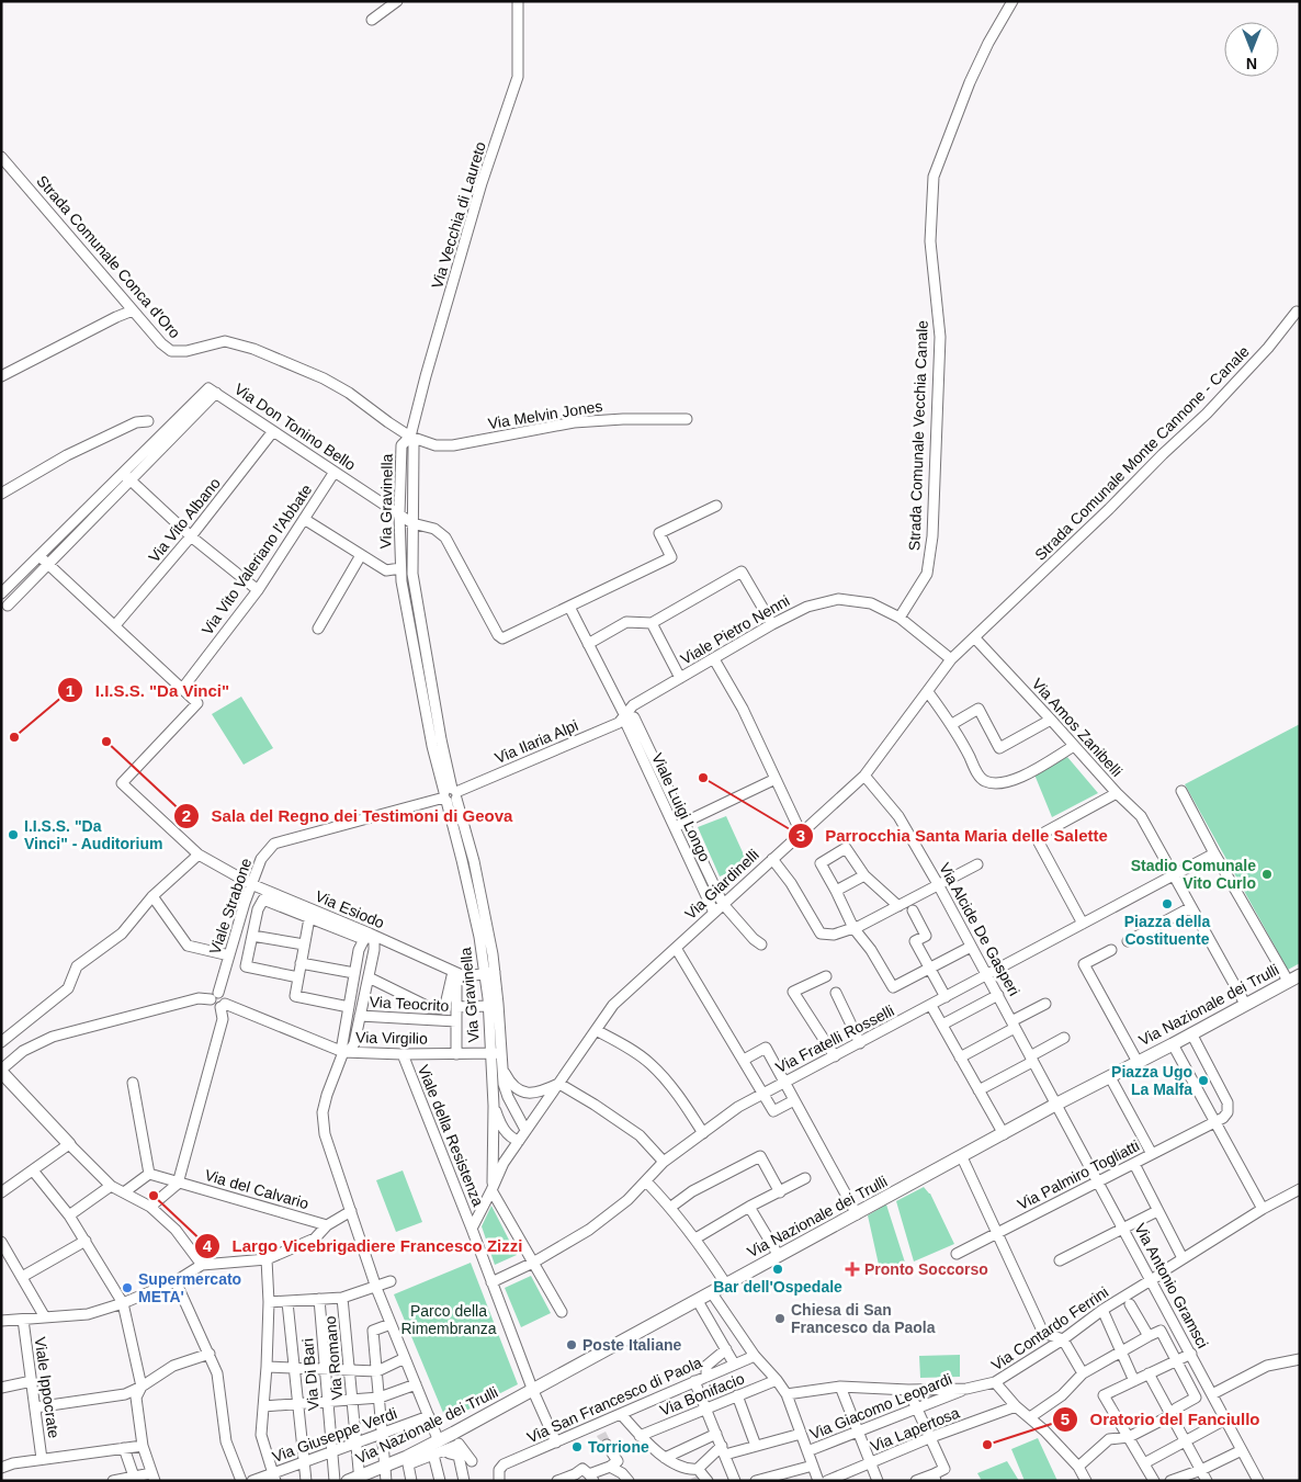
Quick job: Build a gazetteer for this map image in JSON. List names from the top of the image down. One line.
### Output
{"streets":{"street":["Via Vecchia di Laureto","Strada Comunale Conca d'Oro","Via Melvin Jones","Via Don Tonino Bello","Strada Comunale Vecchia Canale","Strada Comunale Monte Cannone - Canale","Via Gravinella","Via Vito Albano","Via Vito Valeriano l'Abbate","Viale Pietro Nenni","Via Amos Zanibelli","Via Ilaria Alpi","Viale Luigi Longo","Via Giardinelli","Viale Strabone","Via Esiodo","Via Alcide De Gasperi","Via Teocrito","Via Nazionale dei Trulli","Via Virgilio","Via Fratelli Rosselli","Viale della Resistenza","Via Palmiro Togliatti","Via del Calvario","Via Antonio Gramsci","Via Contardo Ferrini","Via Romano","Via Di Bari","Viale Ippocrate","Via Bonifacio","Via San Francesco di Paola","Via Giacomo Leopardi","Via Lapertosa","Via Giuseppe Verdi"]},"crossings":[["Via Vecchia di Laureto","Strada Comunale Conca d'Oro"],["Via Vecchia di Laureto","Via Melvin Jones"],["Via Vecchia di Laureto","Via Gravinella"],["Strada Comunale Conca d'Oro","Via Melvin Jones"],["Strada Comunale Conca d'Oro","Via Gravinella"],["Via Melvin Jones","Via Gravinella"],["Via Don Tonino Bello","Via Gravinella"],["Via Don Tonino Bello","Via Vito Albano"],["Via Don Tonino Bello","Via Vito Valeriano l'Abbate"],["Via Don Tonino Bello","Viale Luigi Longo"],["Strada Comunale Vecchia Canale","Viale Pietro Nenni"],["Strada Comunale Monte Cannone - Canale","Via Giardinelli"],["Via Gravinella","Via Ilaria Alpi"],["Via Gravinella","Via Giardinelli"],["Via Gravinella","Viale Strabone"],["Via Gravinella","Via Esiodo"],["Via Gravinella","Via Virgilio"],["Via Vito Valeriano l'Abbate","Via Esiodo"],["Viale Pietro Nenni","Via Ilaria Alpi"],["Viale Pietro Nenni","Viale Luigi Longo"],["Viale Pietro Nenni","Via Giardinelli"],["Via Amos Zanibelli","Via Giardinelli"],["Via Amos Zanibelli","Via Fratelli Rosselli"],["Via Ilaria Alpi","Viale Luigi Longo"],["Via Ilaria Alpi","Viale Strabone"],["Viale Luigi Longo","Via Giardinelli"],["Via Giardinelli","Via Alcide De Gasperi"],["Via Giardinelli","Viale della Resistenza"],["Viale Strabone","Via Esiodo"],["Viale Strabone","Via Virgilio"],["Via Esiodo","Via Teocrito"],["Via Alcide De Gasperi","Via Nazionale dei Trulli"],["Via Alcide De Gasperi","Via Fratelli Rosselli"],["Via Alcide De Gasperi","Via Antonio Gramsci"],["Via Nazionale dei Trulli","Viale della Resistenza"],["Via Nazionale dei Trulli","Via Antonio Gramsci"],["Via Nazionale dei Trulli","Via Romano"],["Via Virgilio","Viale della Resistenza"],["Via Fratelli Rosselli","Viale della Resistenza"],["Viale della Resistenza","Via San Francesco di Paola"],["Via Palmiro Togliatti","Via Antonio Gramsci"],["Via Antonio Gramsci","Via Contardo Ferrini"],["Via Contardo Ferrini","Via Giacomo Leopardi"],["Via Romano","Via Giuseppe Verdi"],["Via Di Bari","Via Giuseppe Verdi"]],"parks":["Parco della Rimembranza"],"places":{"other":["I.I.S.S. \"Da Vinci\"","Sala del Regno dei Testimoni di Geova","Parrocchia Santa Maria delle Salette","I.I.S.S. \"Da Vinci\" - Auditorium","Stadio Comunale Vito Curlo","Piazza della Costituente","Piazza Ugo La Malfa","Largo Vicebrigadiere Francesco Zizzi","Bar dell'Ospedale","Supermercato META'","Chiesa di San Francesco da Paola","Poste Italiane","Oratorio del Fanciullo","Torrione"],"health":["Pronto Soccorso"]},"north":"bottom"}
